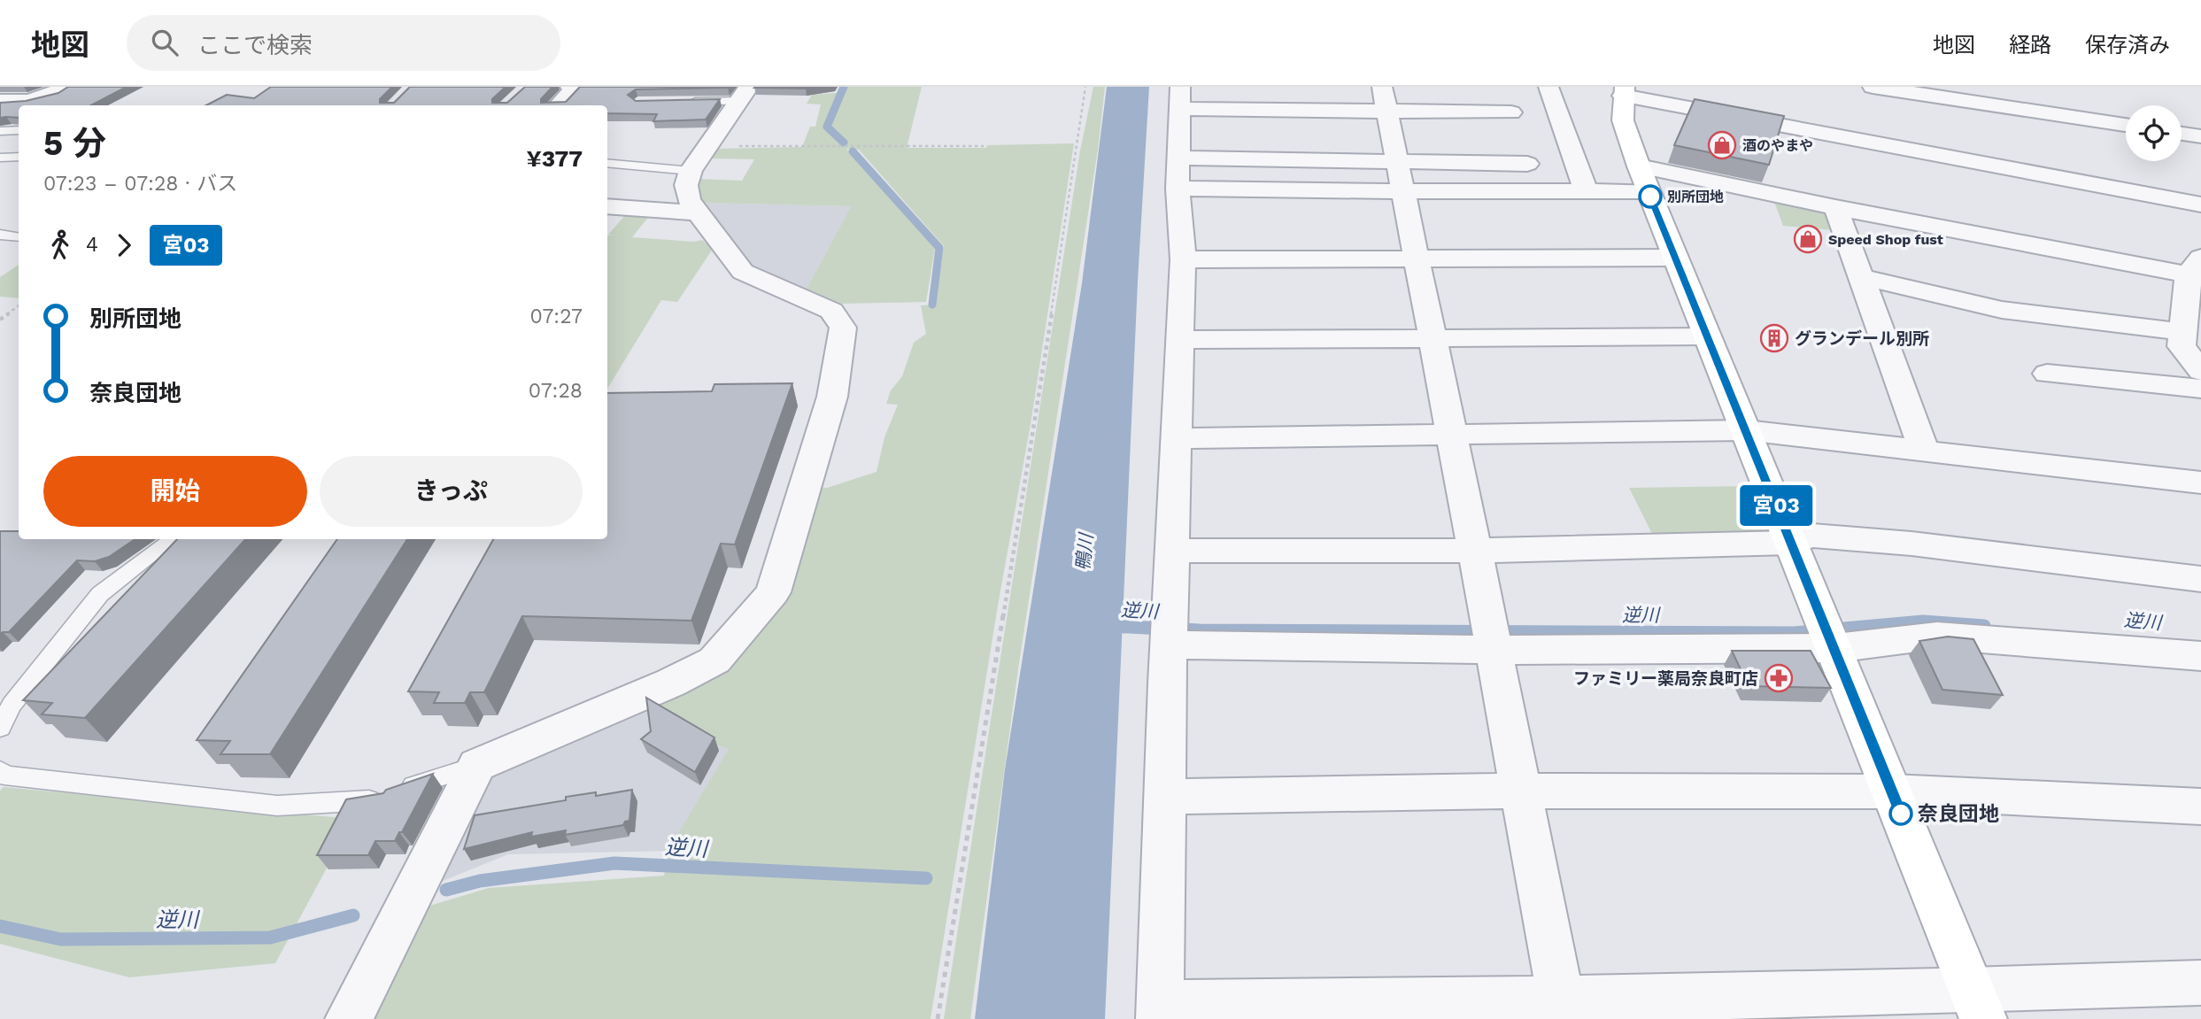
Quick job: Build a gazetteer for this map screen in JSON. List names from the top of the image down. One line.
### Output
{"water":["鴨川","逆川"],"places":{"shop":["酒のやまや","Speed Shop fust"],"other":["別所団地","奈良団地"],"building":["グランデール別所"],"pharmacy":["ファミリー薬局奈良町店"]},"lines":["bus line 宮03"],"page":{"header":"地図","search":"ここで検索","nav":["地図","経路","保存済み"],"on_map":"宮03","heading":["5 分","07:23 – 07:28 · バス","¥377"],"legs":["4","宮03"],"list":[{"name":"別所団地","value":"07:27"},{"name":"奈良団地","value":"07:28"}],"buttons":["開始","きっぷ"]}}
